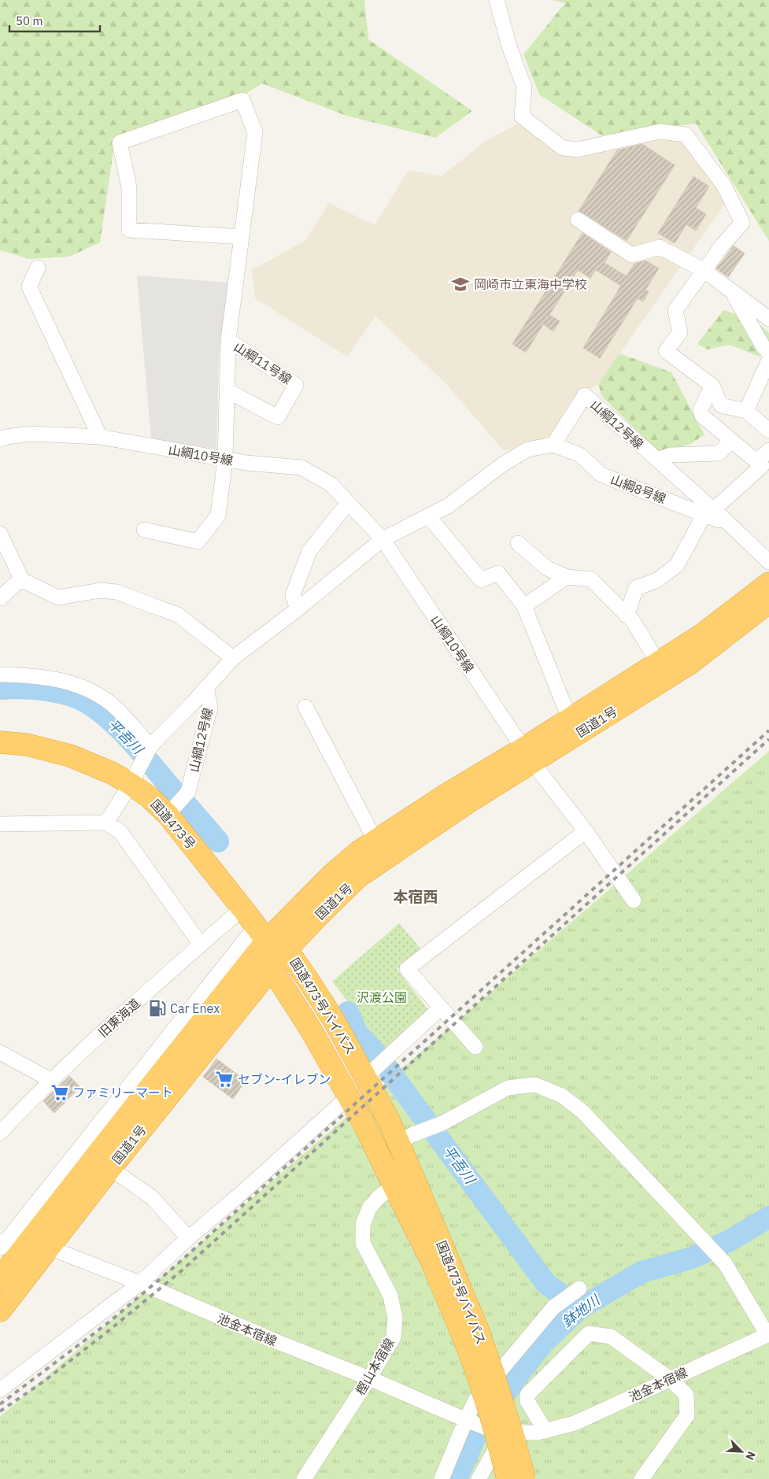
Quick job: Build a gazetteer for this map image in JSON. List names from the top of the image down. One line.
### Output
{"streets":{"highway":["国道1号","国道473号","国道473号バイパス"],"street":["山綱11号線","山綱12号線","山綱10号線","山綱8号線","旧東海道","池金本宿線","樫山本宿線"]},"crossings":[["山綱12号線","山綱8号線"],["山綱12号線","国道473号"],["山綱10号線","国道1号"],["国道1号","国道473号"],["国道1号","国道473号バイパス"],["国道1号","池金本宿線"],["国道473号","国道473号バイパス"],["国道473号","旧東海道"],["国道473号バイパス","樫山本宿線"],["池金本宿線","樫山本宿線"]],"districts":["本宿西"],"water":["平吾川","鉢地川"],"parks":["沢渡公園"],"places":{"school or university":["岡崎市立東海中学校"],"fuel station":["Car Enex"],"supermarket":["セブン-イレブン","ファミリーマート"]},"scale_bar":"50 m","north":"bottom right"}
